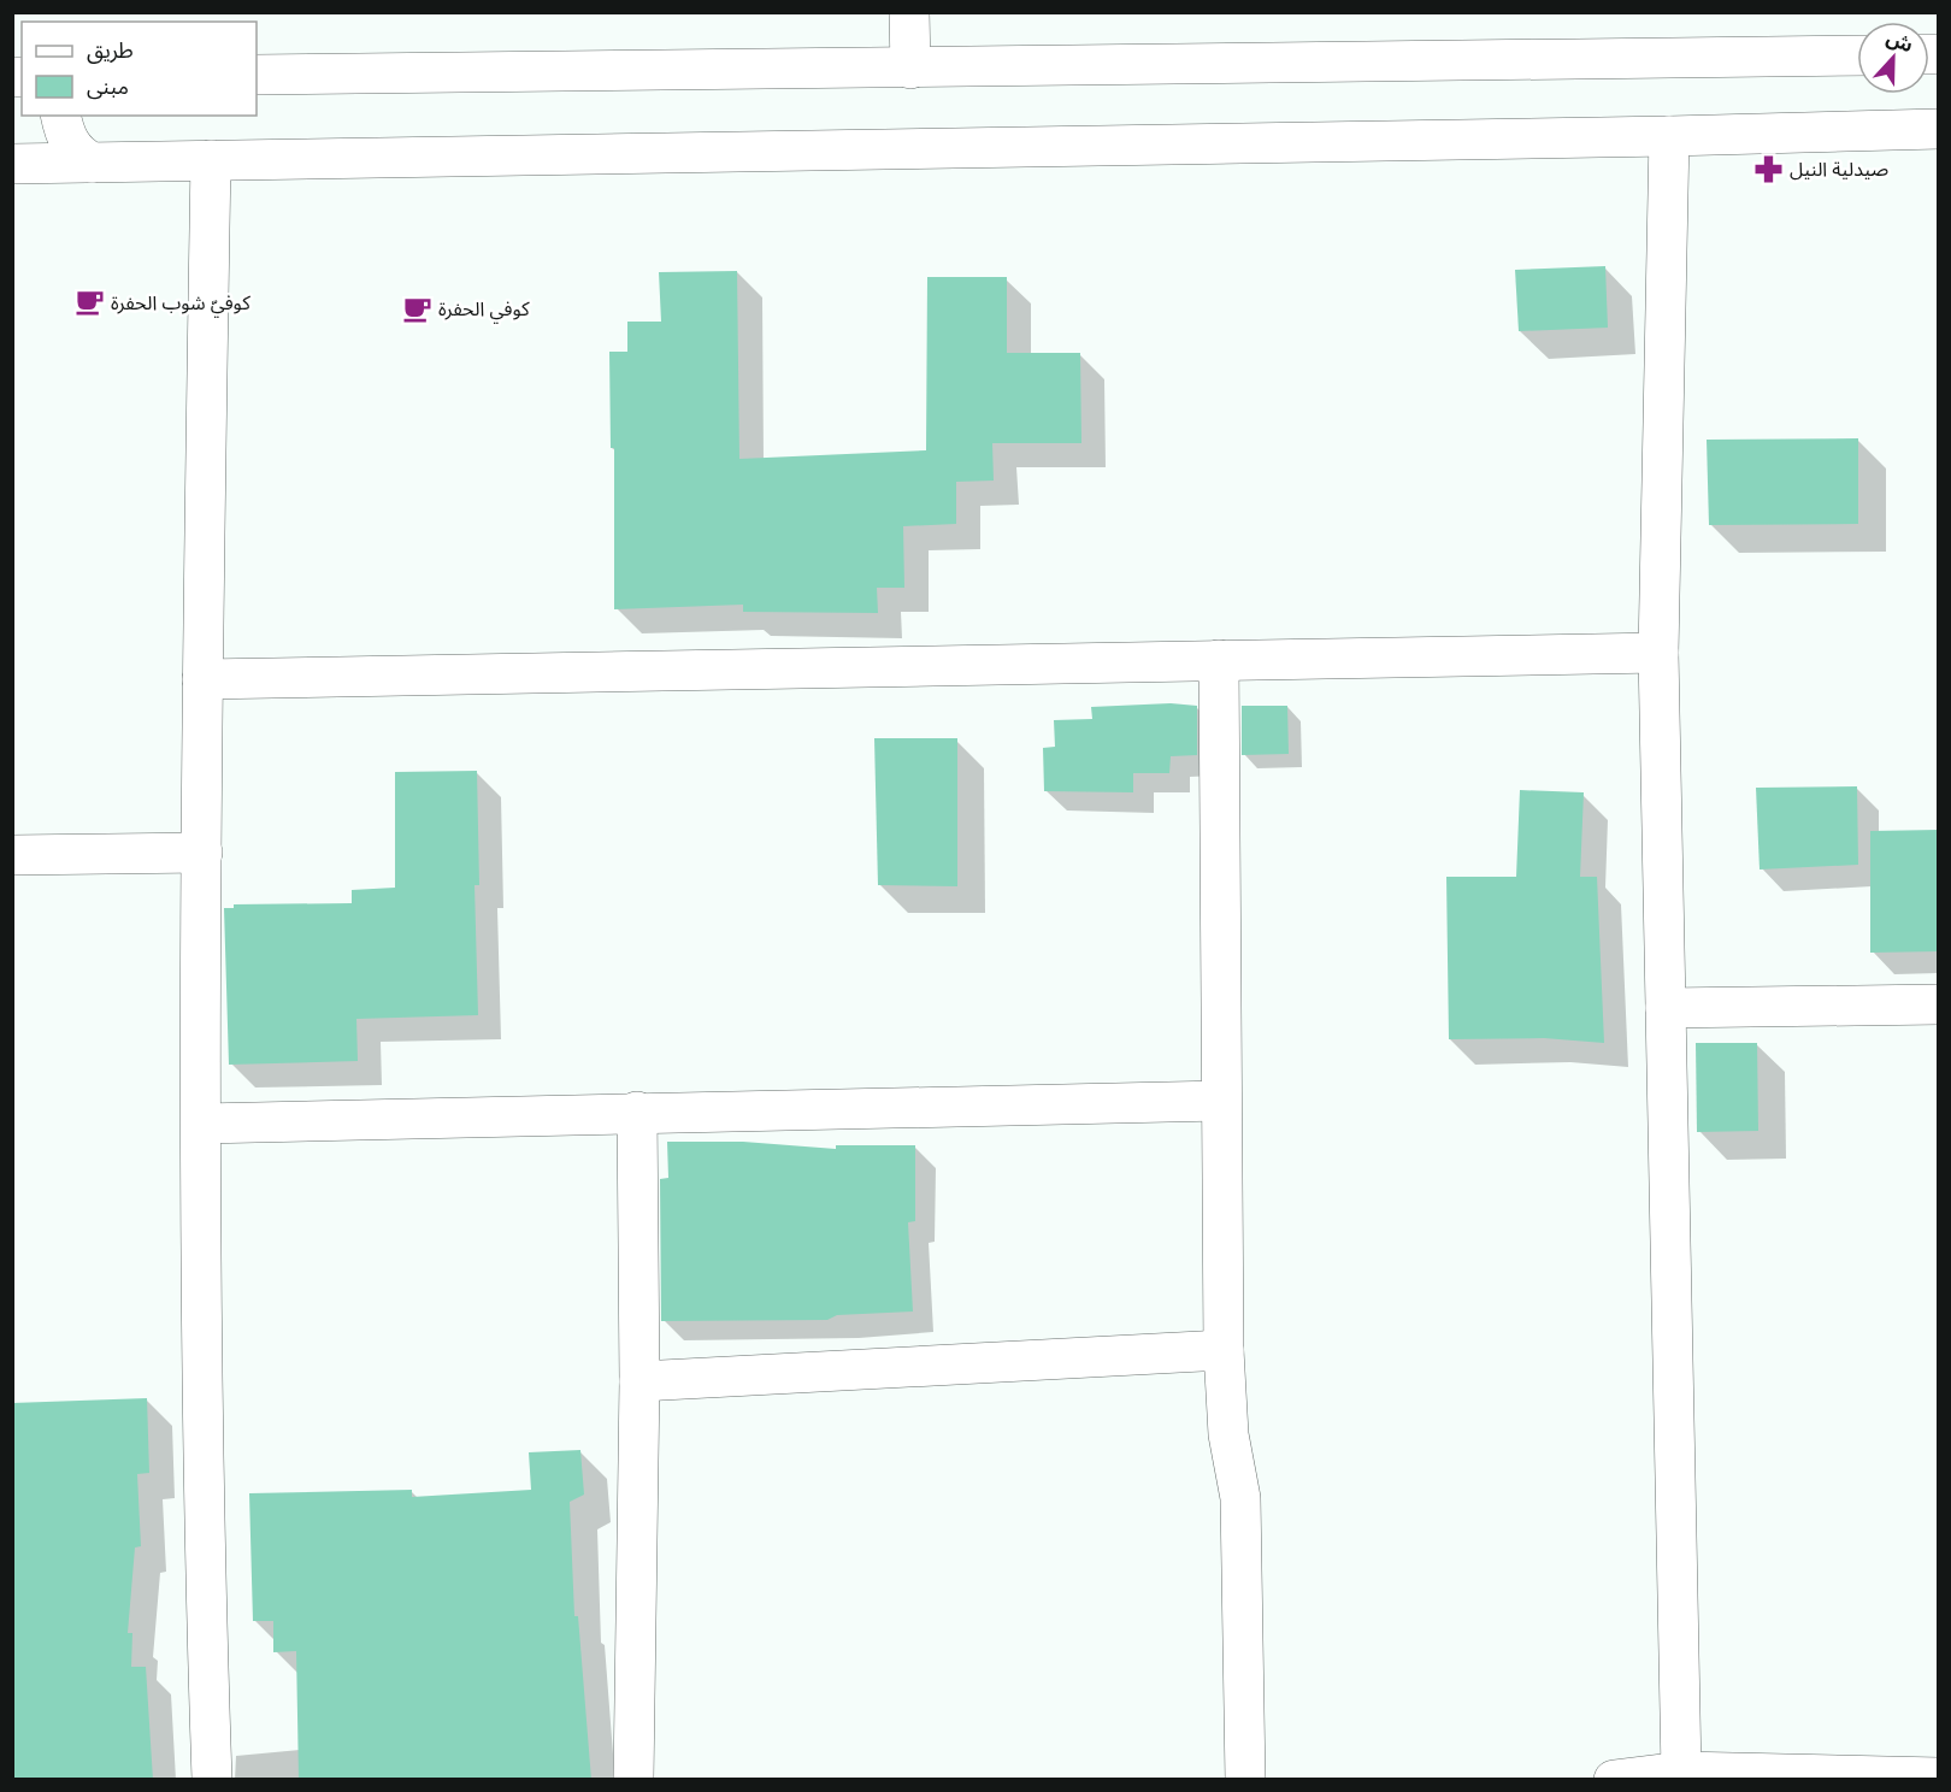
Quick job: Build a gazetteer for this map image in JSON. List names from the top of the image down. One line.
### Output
{"places":{"pharmacy":["صيدلية النيل"],"cafe":["كوفيّ شوب الحفرة","كوفي الحفرة"]},"legend":["طريق","مبنى"],"north":"top"}
